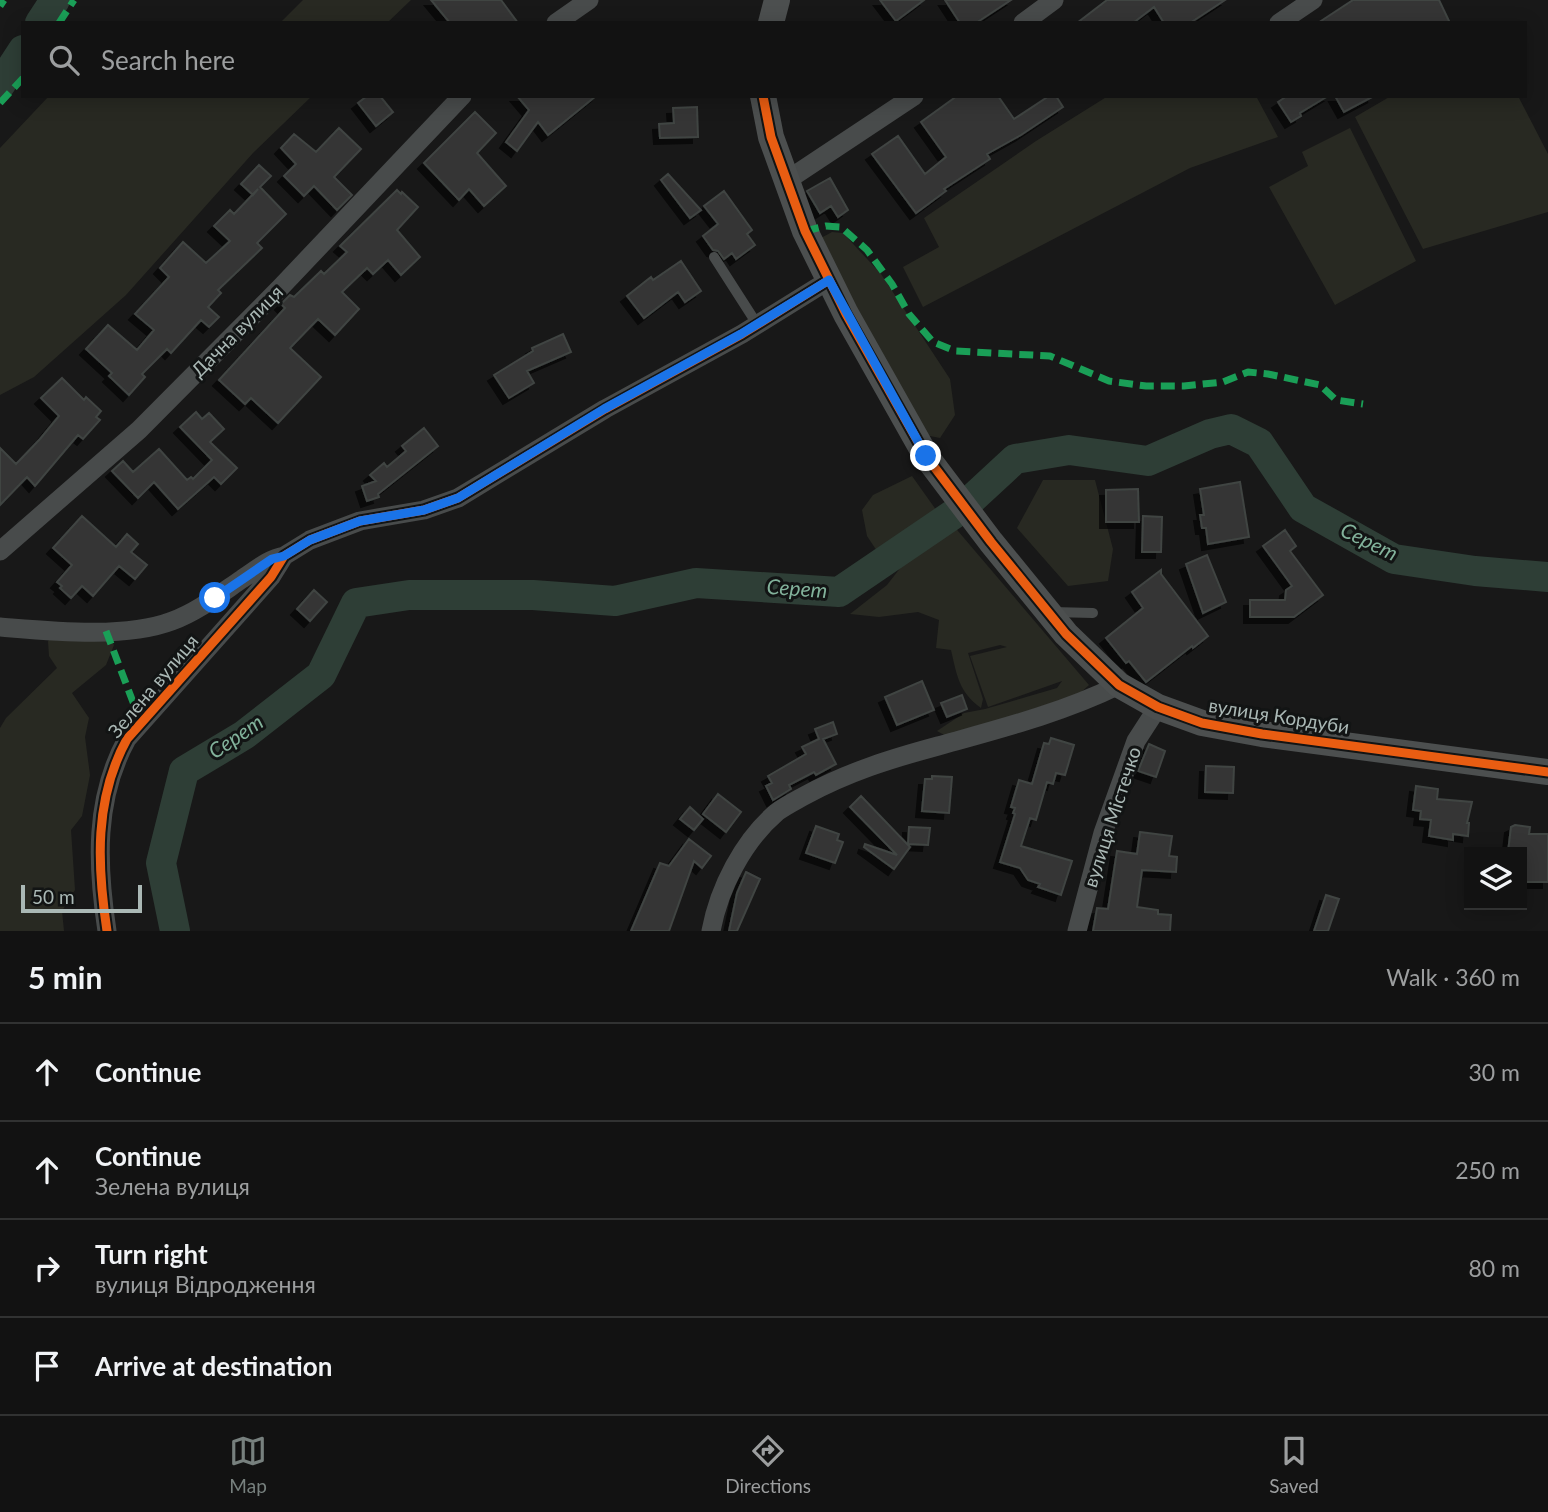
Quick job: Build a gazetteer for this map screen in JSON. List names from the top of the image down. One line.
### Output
{"streets":{"street":["Дачна вулиця","Зелена вулиця","вулиця Кордуби","вулиця Містечко"]},"crossings":[["Зелена вулиця","вулиця Кордуби"],["вулиця Кордуби","вулиця Містечко"]],"water":["Серет"],"scale_bar":"50 m","page":{"search":"Search here","scale":"50 m","heading":["5 min","Walk · 360 m"],"list":[["Continue","30 m"],["Continue","Зелена вулиця","250 m"],["Turn right","вулиця Відродження","80 m"],"Arrive at destination"],"nav":["Map","Directions","Saved"]}}
